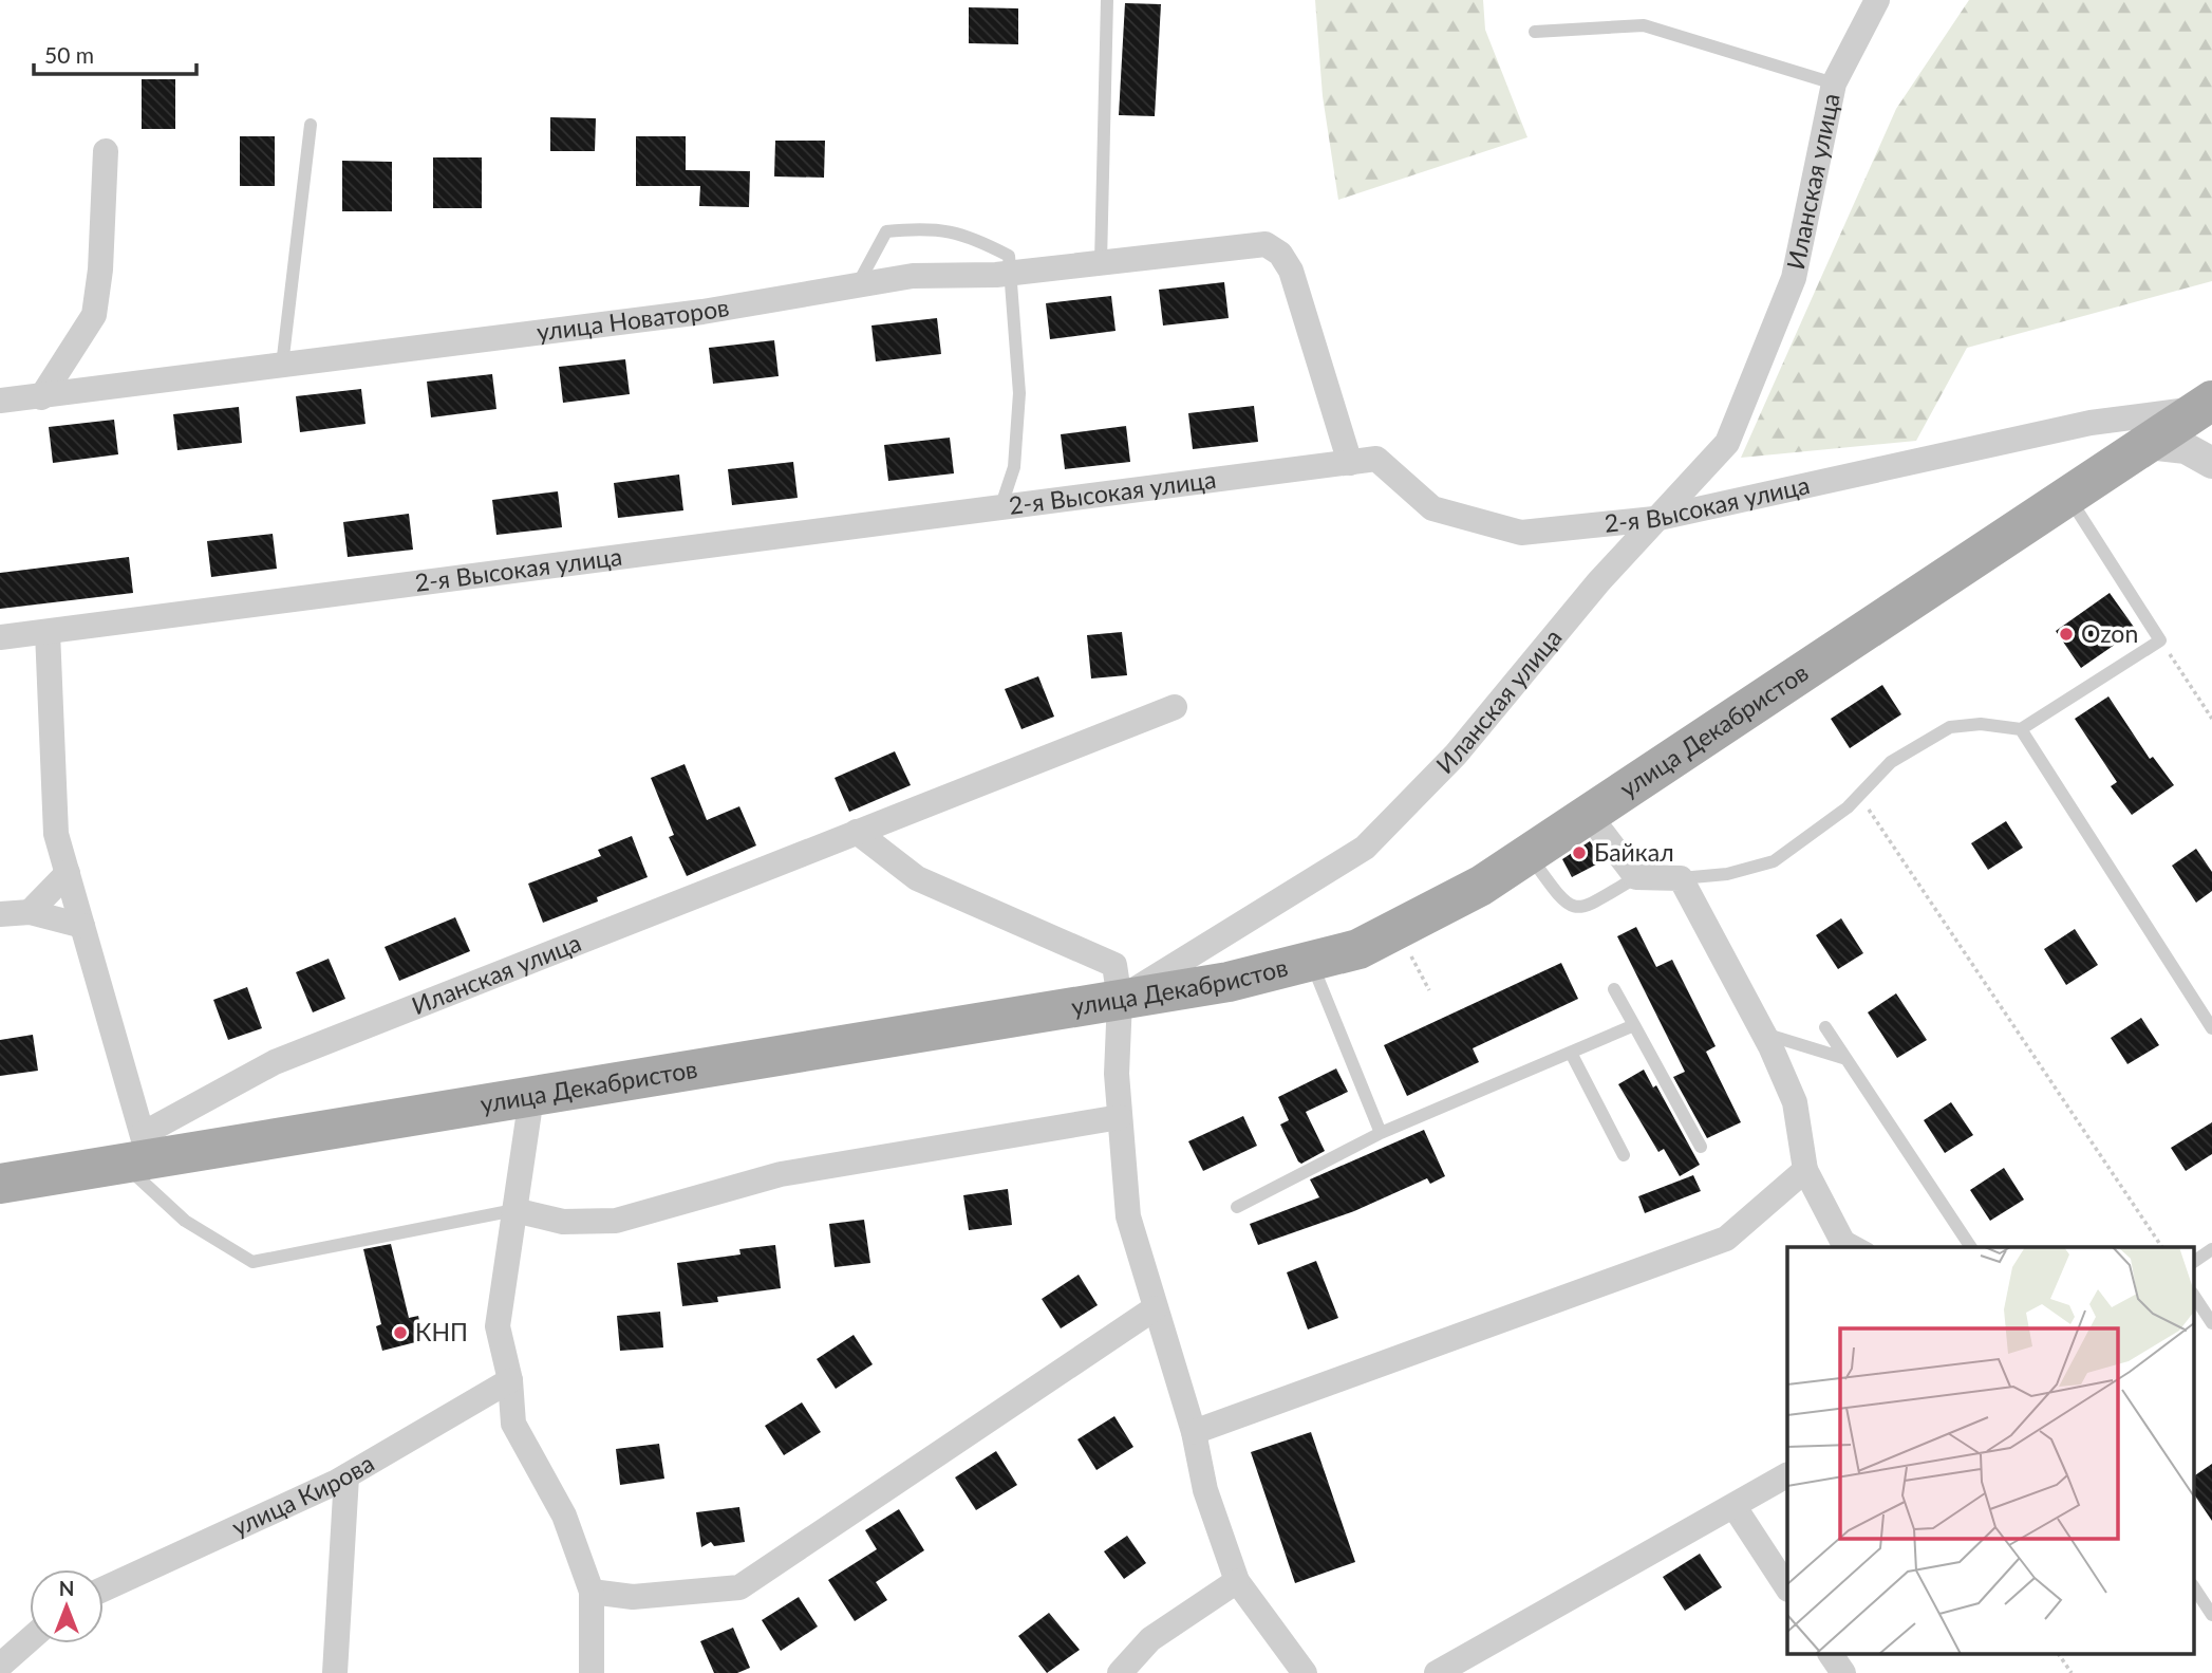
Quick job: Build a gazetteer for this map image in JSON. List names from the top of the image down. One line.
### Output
{"streets":{"main road":["улица Декабристов"],"street":["Иланская улица","улица Новаторов","2-я Высокая улица","улица Кирова"]},"crossings":[["Иланская улица","2-я Высокая улица"],["Иланская улица","улица Декабристов"],["улица Новаторов","2-я Высокая улица"],["2-я Высокая улица","улица Декабристов"]],"places":["Ozon","Байкал","КНП"],"scale_bar":"50 m","north":"top"}
